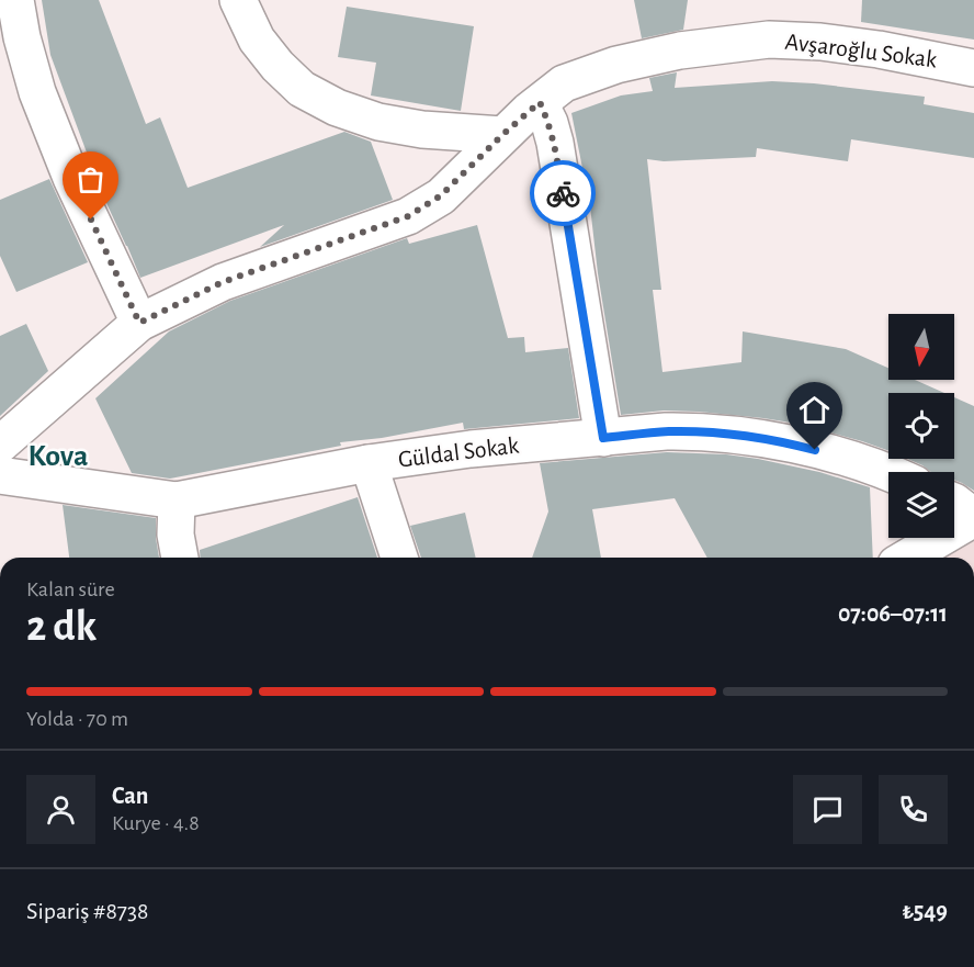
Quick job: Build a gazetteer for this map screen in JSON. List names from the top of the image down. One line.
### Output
{"streets":{"street":["Avşaroğlu Sokak","Güldal Sokak"]},"districts":["Kova"],"north":"bottom","page":{"heading":["2 dk","Kalan süre","07:06–07:11"],"panel":["Can","Kurye · 4.8","Sipariş #8738","₺549"],"bar":"Yolda · 70 m"}}
